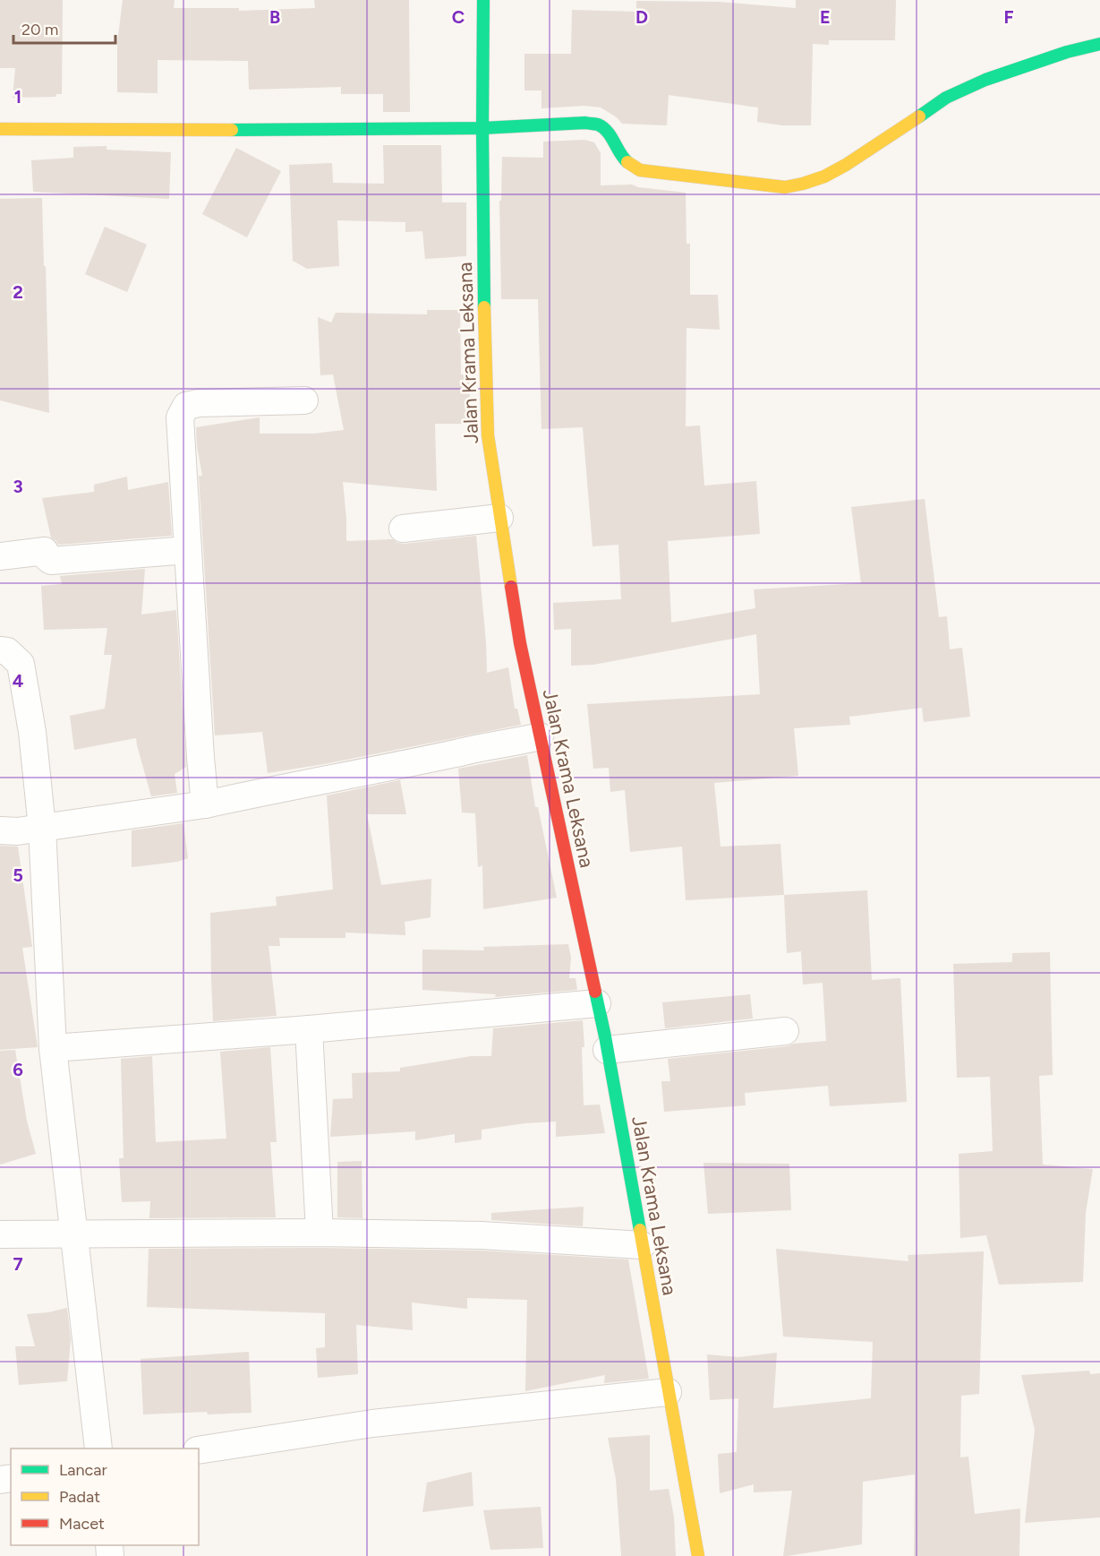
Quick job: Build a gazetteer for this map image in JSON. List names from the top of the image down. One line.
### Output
{"streets":{"street":["Jalan Krama Leksana"]},"legend":["Lancar","Padat","Macet"],"scale_bar":"20 m","grid":{"columns":["B","C","D","E","F"],"rows":["1","2","3","4","5","6","7"]}}
